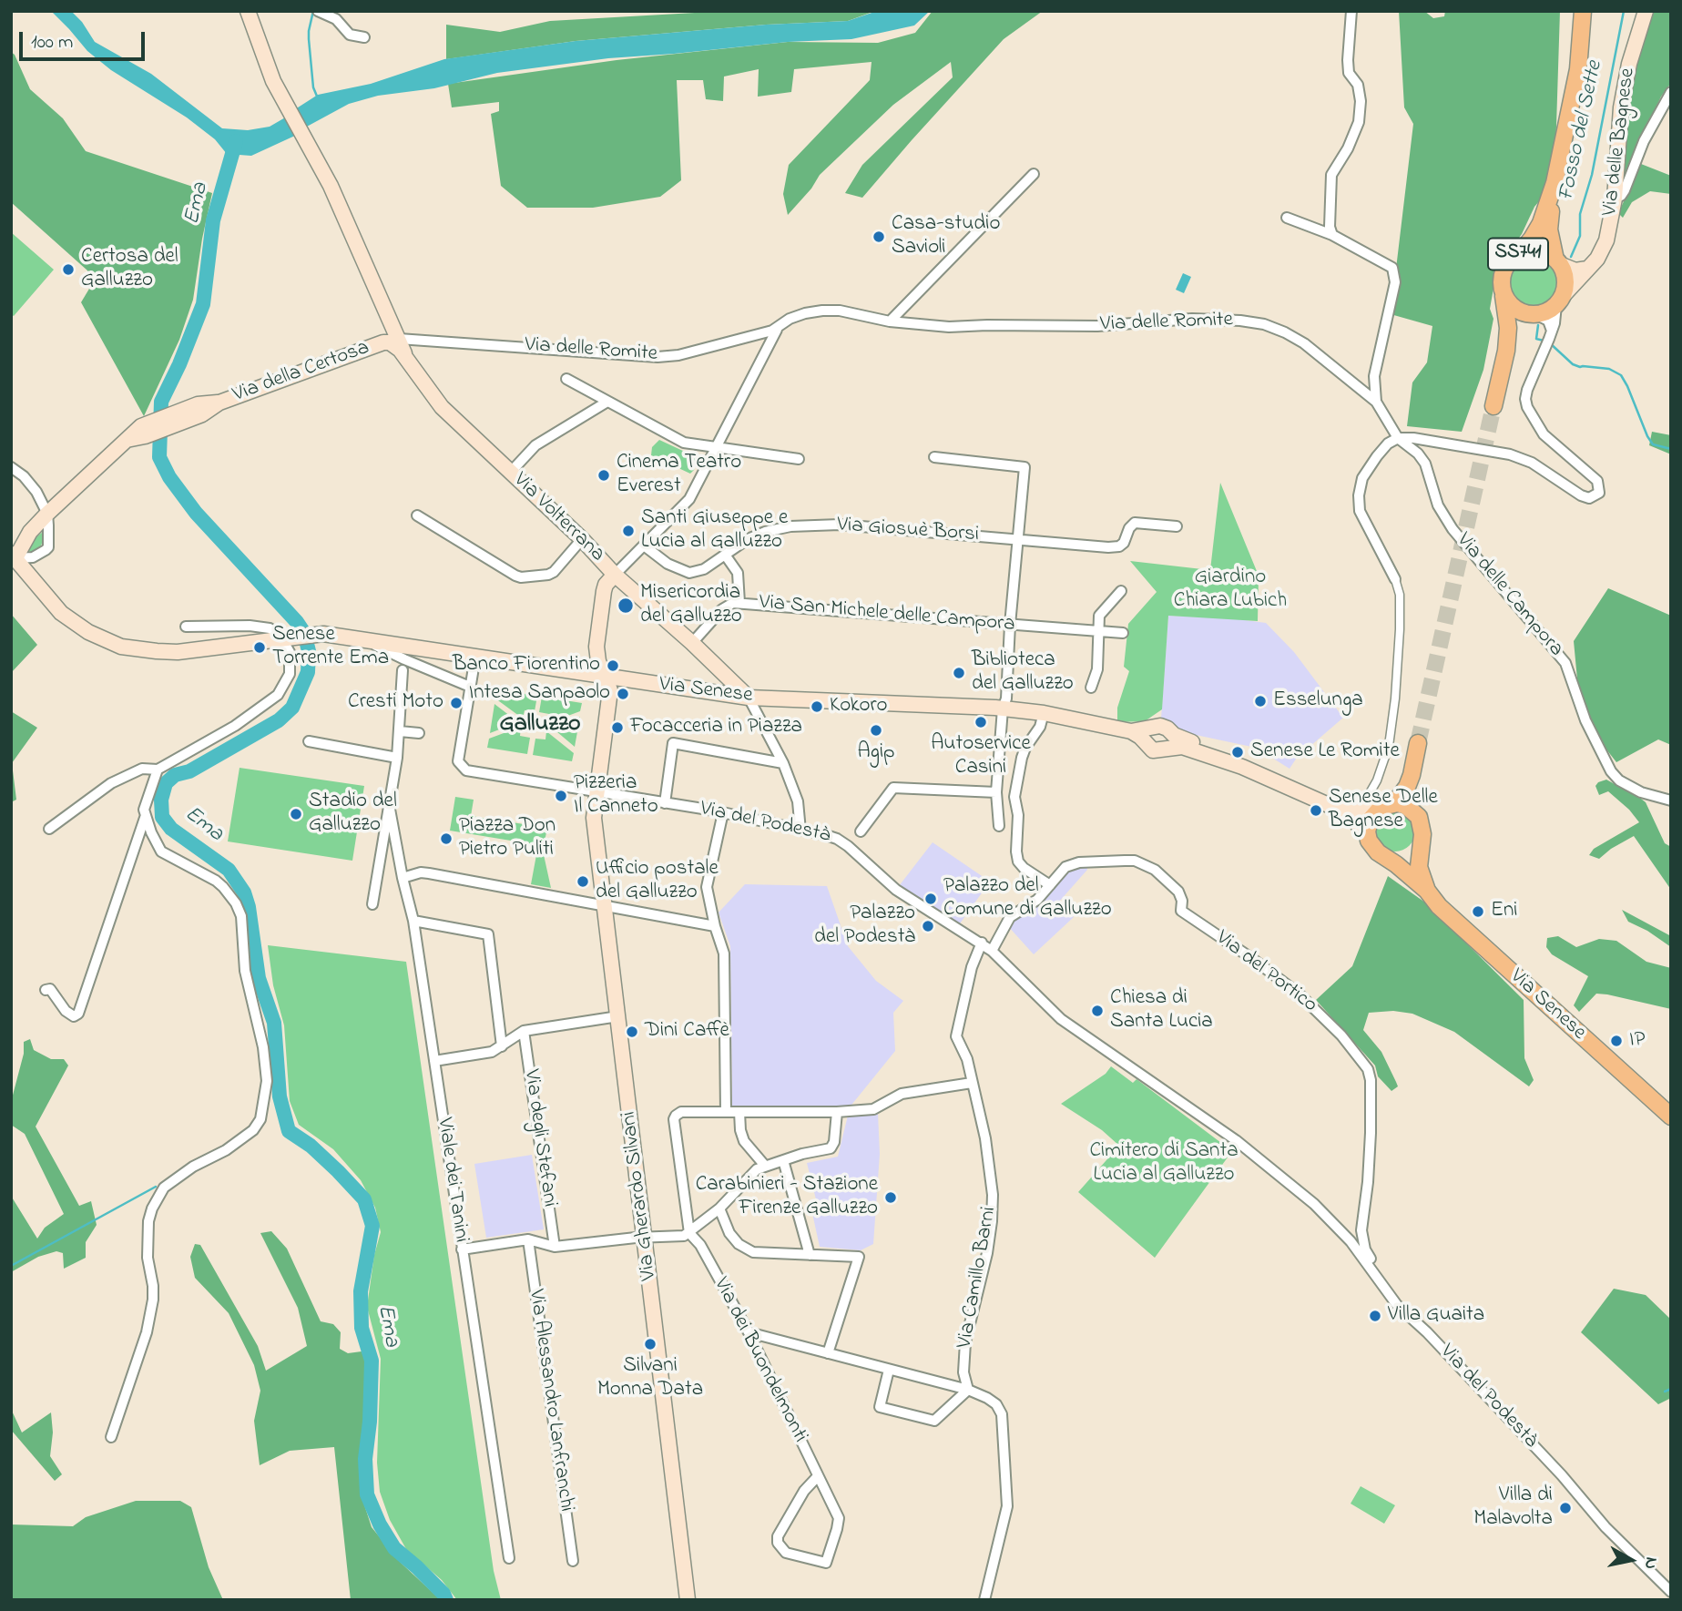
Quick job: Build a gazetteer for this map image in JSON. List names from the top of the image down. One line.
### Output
{"streets":{"main road":["Via delle Bagnese","SS741","Via della Certosa","Via Volterrana","Via Senese","Via Gherardo Silvani"],"street":["Via delle Romite","Via Giosuè Borsi","Via delle Campora","Via San Michele delle Campora","Via del Podestà","Via del Portico","Via degli Stefani","Viale dei Tanini","Via Camillo Barni","Via dei Buondelmonti","Via Alessandro Lanfranchi"]},"crossings":[["Via delle Bagnese","SS741"],["Via delle Romite","Via della Certosa"],["Via delle Romite","Via Volterrana"],["Via delle Romite","Via delle Campora"],["Via della Certosa","Via Volterrana"],["Via della Certosa","Via Senese"],["Via Volterrana","Via San Michele delle Campora"],["Via Volterrana","Via Senese"],["Via Volterrana","Via Gherardo Silvani"],["Via Senese","Via Gherardo Silvani"],["Via del Podestà","Via del Portico"],["Via del Podestà","Via Gherardo Silvani"],["Via del Podestà","Via Camillo Barni"]],"districts":["Galluzzo"],"water":["Fosso del Sette","Ema"],"parks":["Giardino Chiara Lubich","Cimitero di Santa Lucia al Galluzzo"],"places":["Casa-studio Savioli","Certosa del Galluzzo","Cinema Teatro Everest","Santi Giuseppe e Lucia al Galluzzo","Misericordia del Galluzzo","Senese Torrente Ema","Banco Fiorentino","Biblioteca del Galluzzo","Intesa Sanpaolo","Esselunga","Cresti Moto","Kokoro","Autoservice Casini","Focacceria in Piazza","Agip","Senese Le Romite","Pizzeria Il Canneto","Senese Delle Bagnese","Stadio del Galluzzo","Piazza Don Pietro Puliti","Ufficio postale del Galluzzo","Palazzo del Comune di Galluzzo","Eni","Palazzo del Podestà","Chiesa di Santa Lucia","Dini Caffè","IP","Carabinieri - Stazione Firenze Galluzzo","Villa Guaita","Silvani Monna Data","Villa di Malavolta"],"scale_bar":"100 m","north":"right"}
